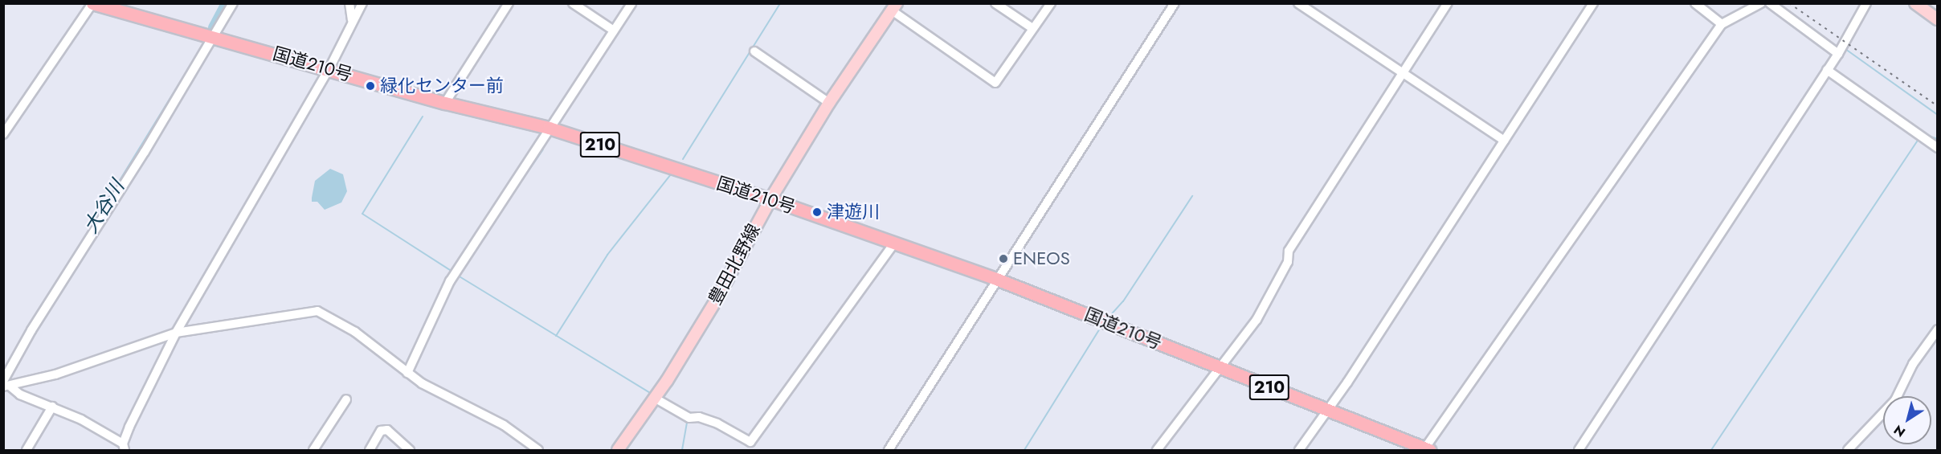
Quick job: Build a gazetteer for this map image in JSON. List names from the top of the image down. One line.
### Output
{"streets":{"highway":["国道210号","210"],"main road":["豊田北野線"]},"crossings":[["国道210号","豊田北野線"]],"water":["大谷川"],"places":["緑化センター前","津遊川","ENEOS"],"north":"bottom left"}
